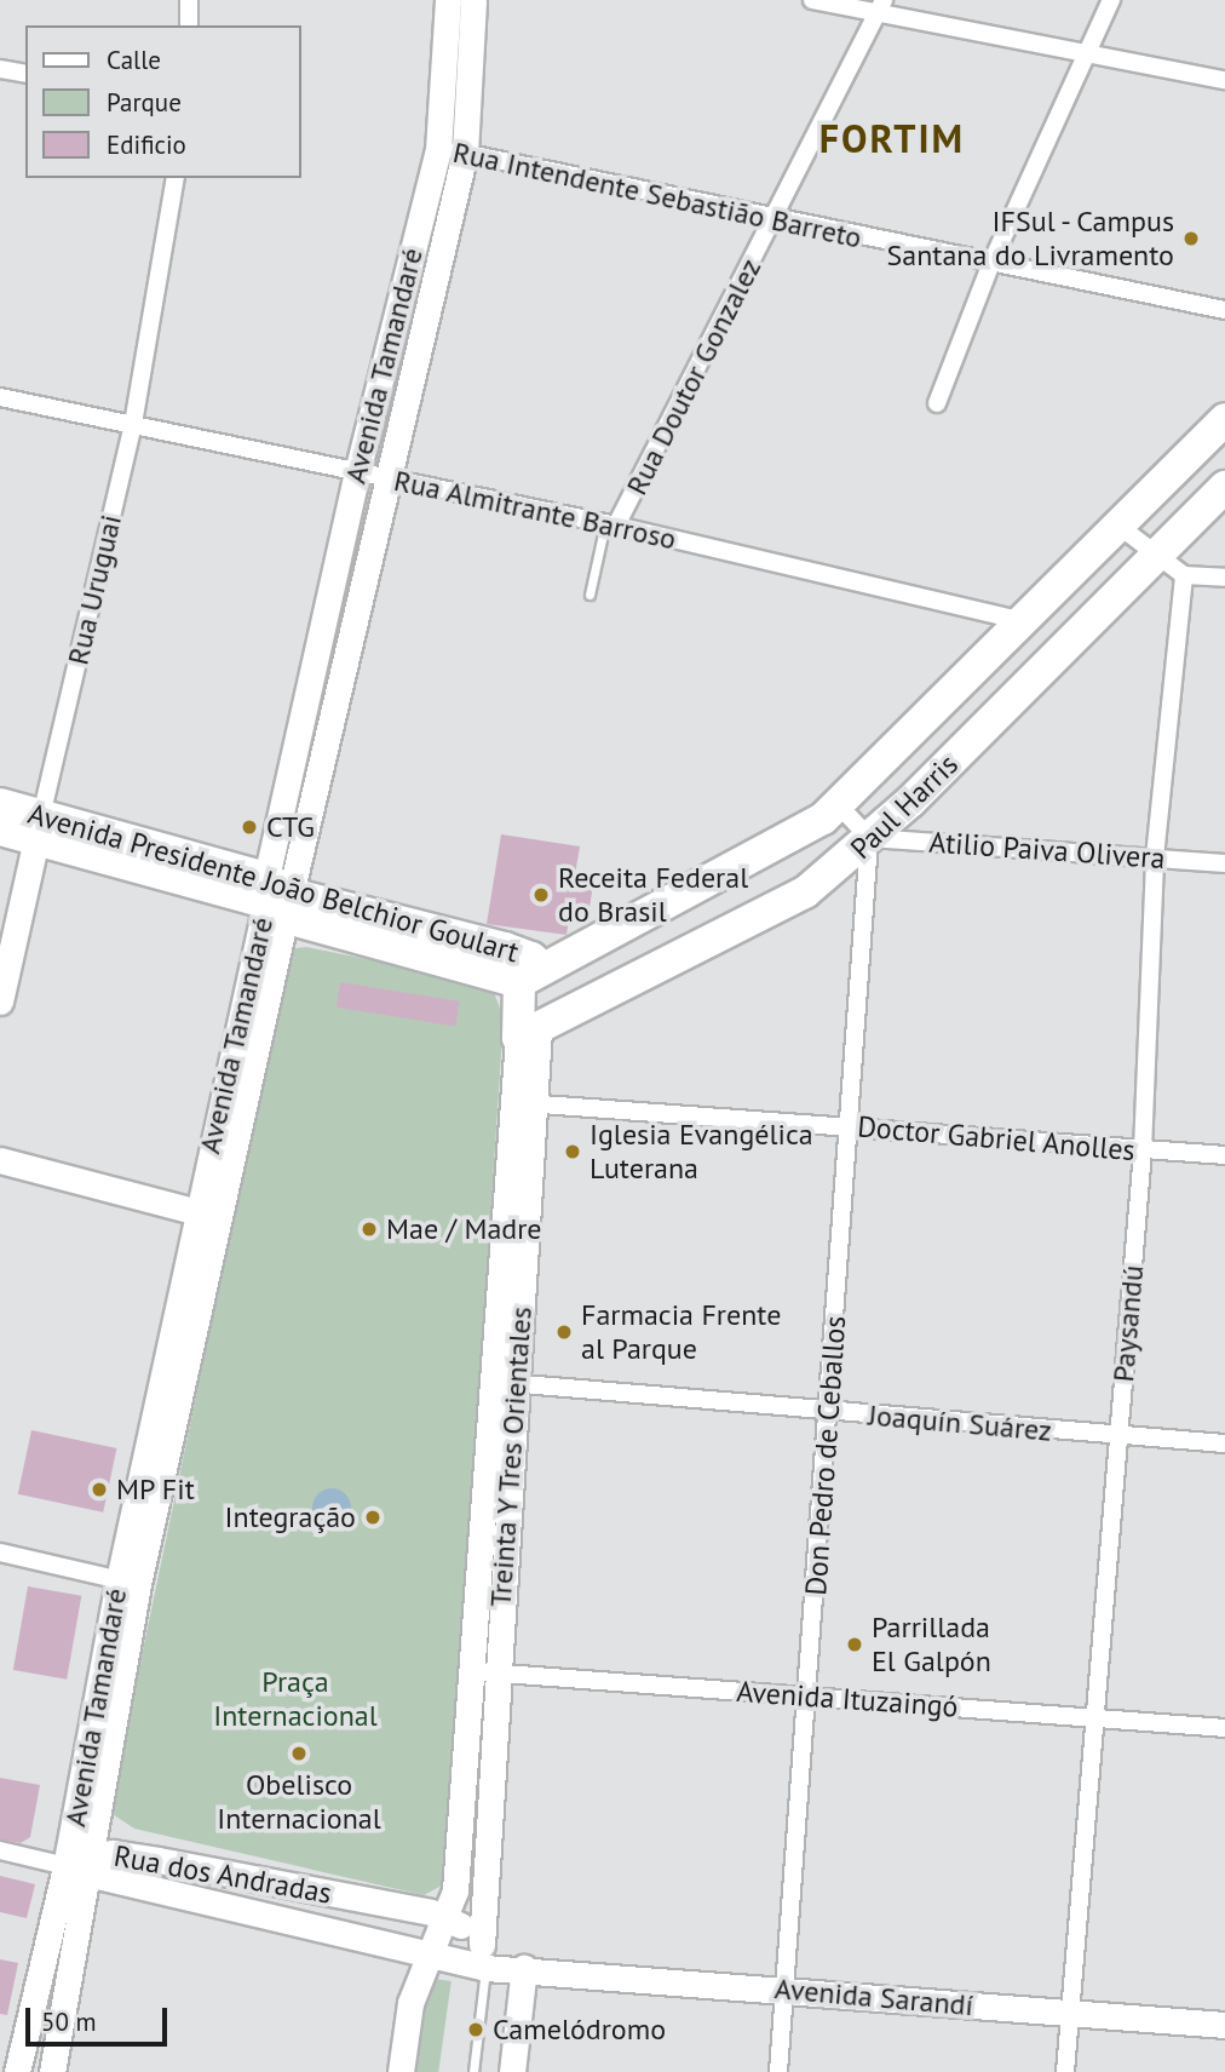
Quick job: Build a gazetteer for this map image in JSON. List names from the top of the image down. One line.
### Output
{"streets":{"highway":["Paul Harris","Avenida Presidente João Belchior Goulart","Treinta Y Tres Orientales"],"street":["Rua Intendente Sebastião Barreto","Avenida Tamandaré","Rua Doutor Gonzalez","Rua Almitrante Barroso","Rua Uruguai","Atilio Paiva Olivera","Doctor Gabriel Anolles","Paysandú","Joaquín Suárez","Don Pedro de Ceballos","Avenida Ituzaingó","Rua dos Andradas","Avenida Sarandí"]},"crossings":[["Rua Intendente Sebastião Barreto","Avenida Tamandaré"],["Rua Intendente Sebastião Barreto","Rua Doutor Gonzalez"],["Avenida Tamandaré","Rua Almitrante Barroso"],["Avenida Tamandaré","Avenida Presidente João Belchior Goulart"],["Avenida Tamandaré","Rua dos Andradas"],["Rua Doutor Gonzalez","Rua Almitrante Barroso"],["Rua Almitrante Barroso","Rua Uruguai"],["Rua Uruguai","Avenida Presidente João Belchior Goulart"],["Paul Harris","Atilio Paiva Olivera"],["Paul Harris","Don Pedro de Ceballos"],["Paul Harris","Treinta Y Tres Orientales"],["Atilio Paiva Olivera","Paysandú"],["Atilio Paiva Olivera","Don Pedro de Ceballos"],["Avenida Presidente João Belchior Goulart","Treinta Y Tres Orientales"],["Doctor Gabriel Anolles","Paysandú"],["Doctor Gabriel Anolles","Don Pedro de Ceballos"],["Doctor Gabriel Anolles","Treinta Y Tres Orientales"],["Paysandú","Joaquín Suárez"],["Paysandú","Avenida Ituzaingó"],["Paysandú","Avenida Sarandí"],["Joaquín Suárez","Don Pedro de Ceballos"],["Joaquín Suárez","Treinta Y Tres Orientales"],["Don Pedro de Ceballos","Avenida Ituzaingó"],["Don Pedro de Ceballos","Avenida Sarandí"],["Treinta Y Tres Orientales","Avenida Ituzaingó"],["Treinta Y Tres Orientales","Rua dos Andradas"],["Treinta Y Tres Orientales","Avenida Sarandí"],["Rua dos Andradas","Avenida Sarandí"]],"districts":["FORTIM"],"parks":["Praça Internacional"],"places":["IFSul - Campus Santana do Livramento","CTG","Receita Federal do Brasil","Iglesia Evangélica Luterana","Mae / Madre","Farmacia Frente al Parque","MP Fit","Integração","Parrillada El Galpón","Obelisco Internacional","Camelódromo"],"legend":["Calle","Parque","Edificio"],"scale_bar":"50 m"}
